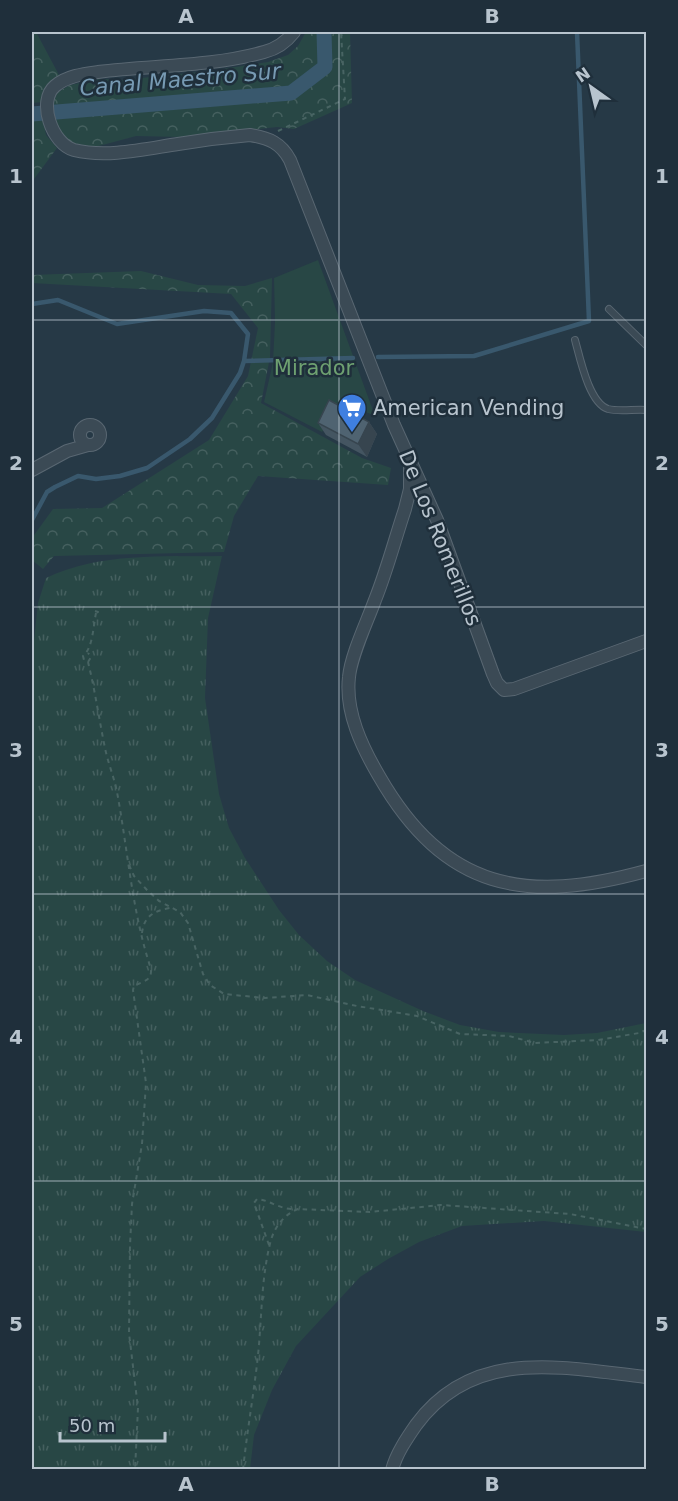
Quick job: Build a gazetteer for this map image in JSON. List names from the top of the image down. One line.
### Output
{"streets":{"street":["De Los Romerillos"]},"water":["Canal Maestro Sur"],"parks":["Mirador"],"places":{"supermarket":["American Vending"]},"scale_bar":"50 m","north":"top left","grid":{"columns":["A","B"],"rows":["1","2","3","4","5"]}}
